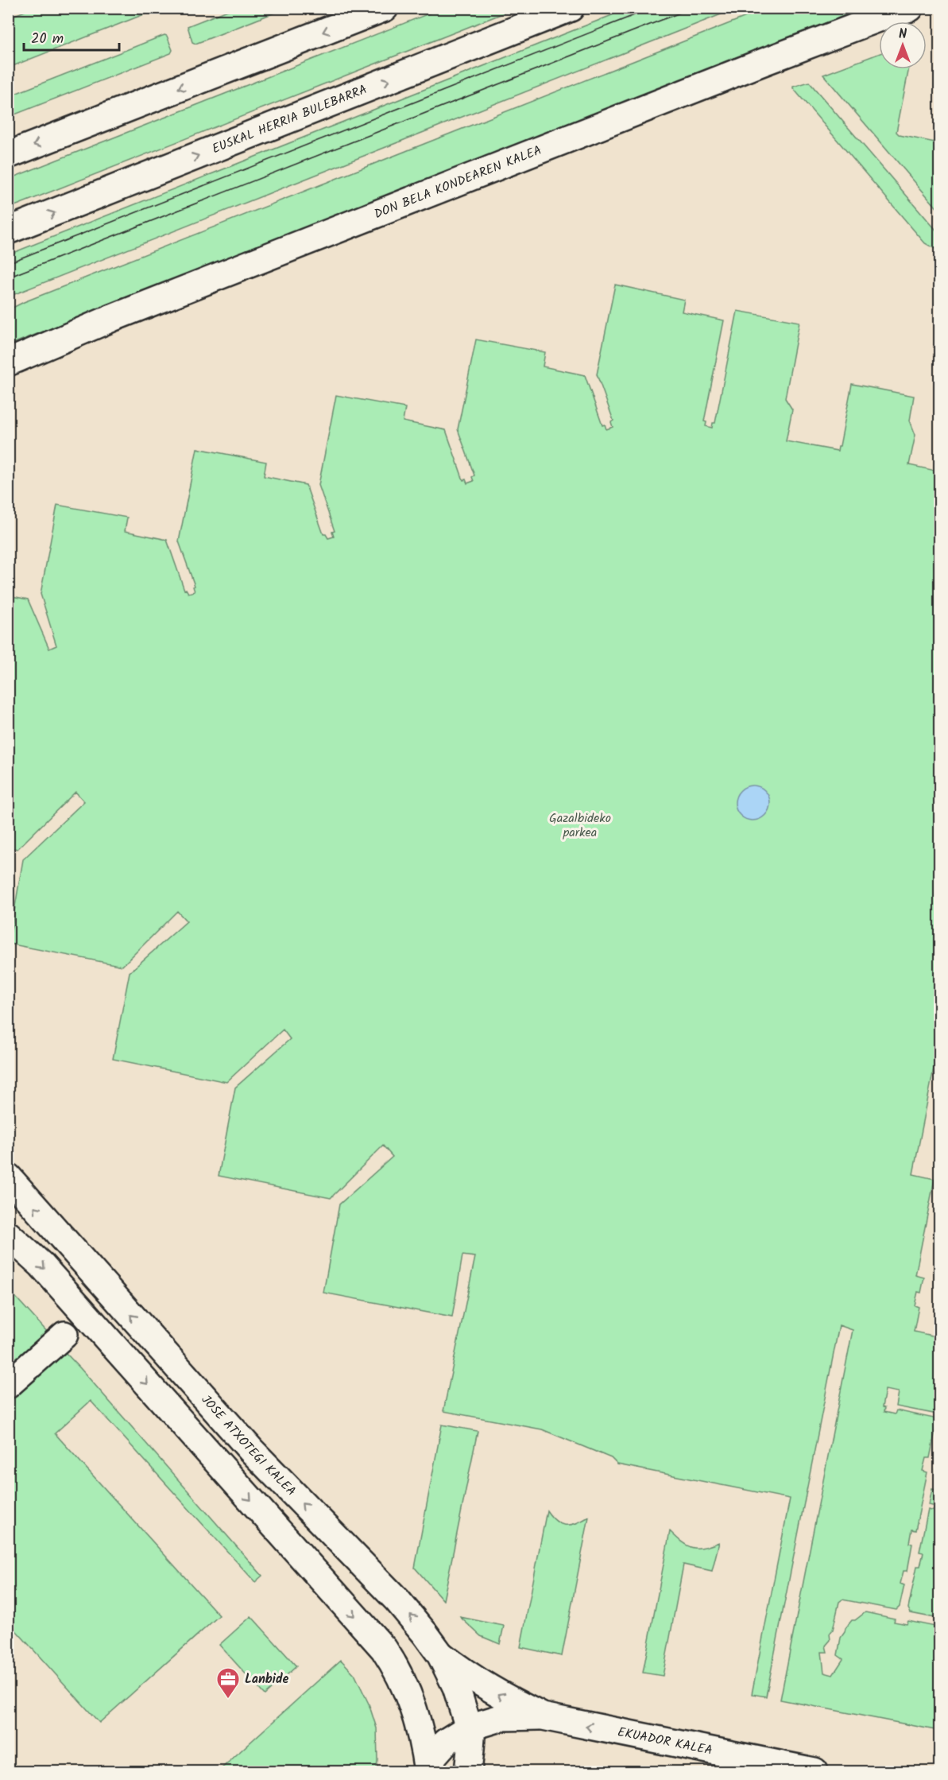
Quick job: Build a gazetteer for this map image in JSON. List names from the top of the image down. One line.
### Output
{"streets":{"main road":["EUSKAL HERRIA BULEBARRA","DON BELA KONDEAREN KALEA","JOSE ATXOTEGI KALEA","EKUADOR KALEA"]},"crossings":[["JOSE ATXOTEGI KALEA","EKUADOR KALEA"]],"one_way":["EKUADOR KALEA"],"parks":["Gazalbideko parkea"],"places":{"office":["Lanbide"]},"scale_bar":"20 m","north":"top"}
